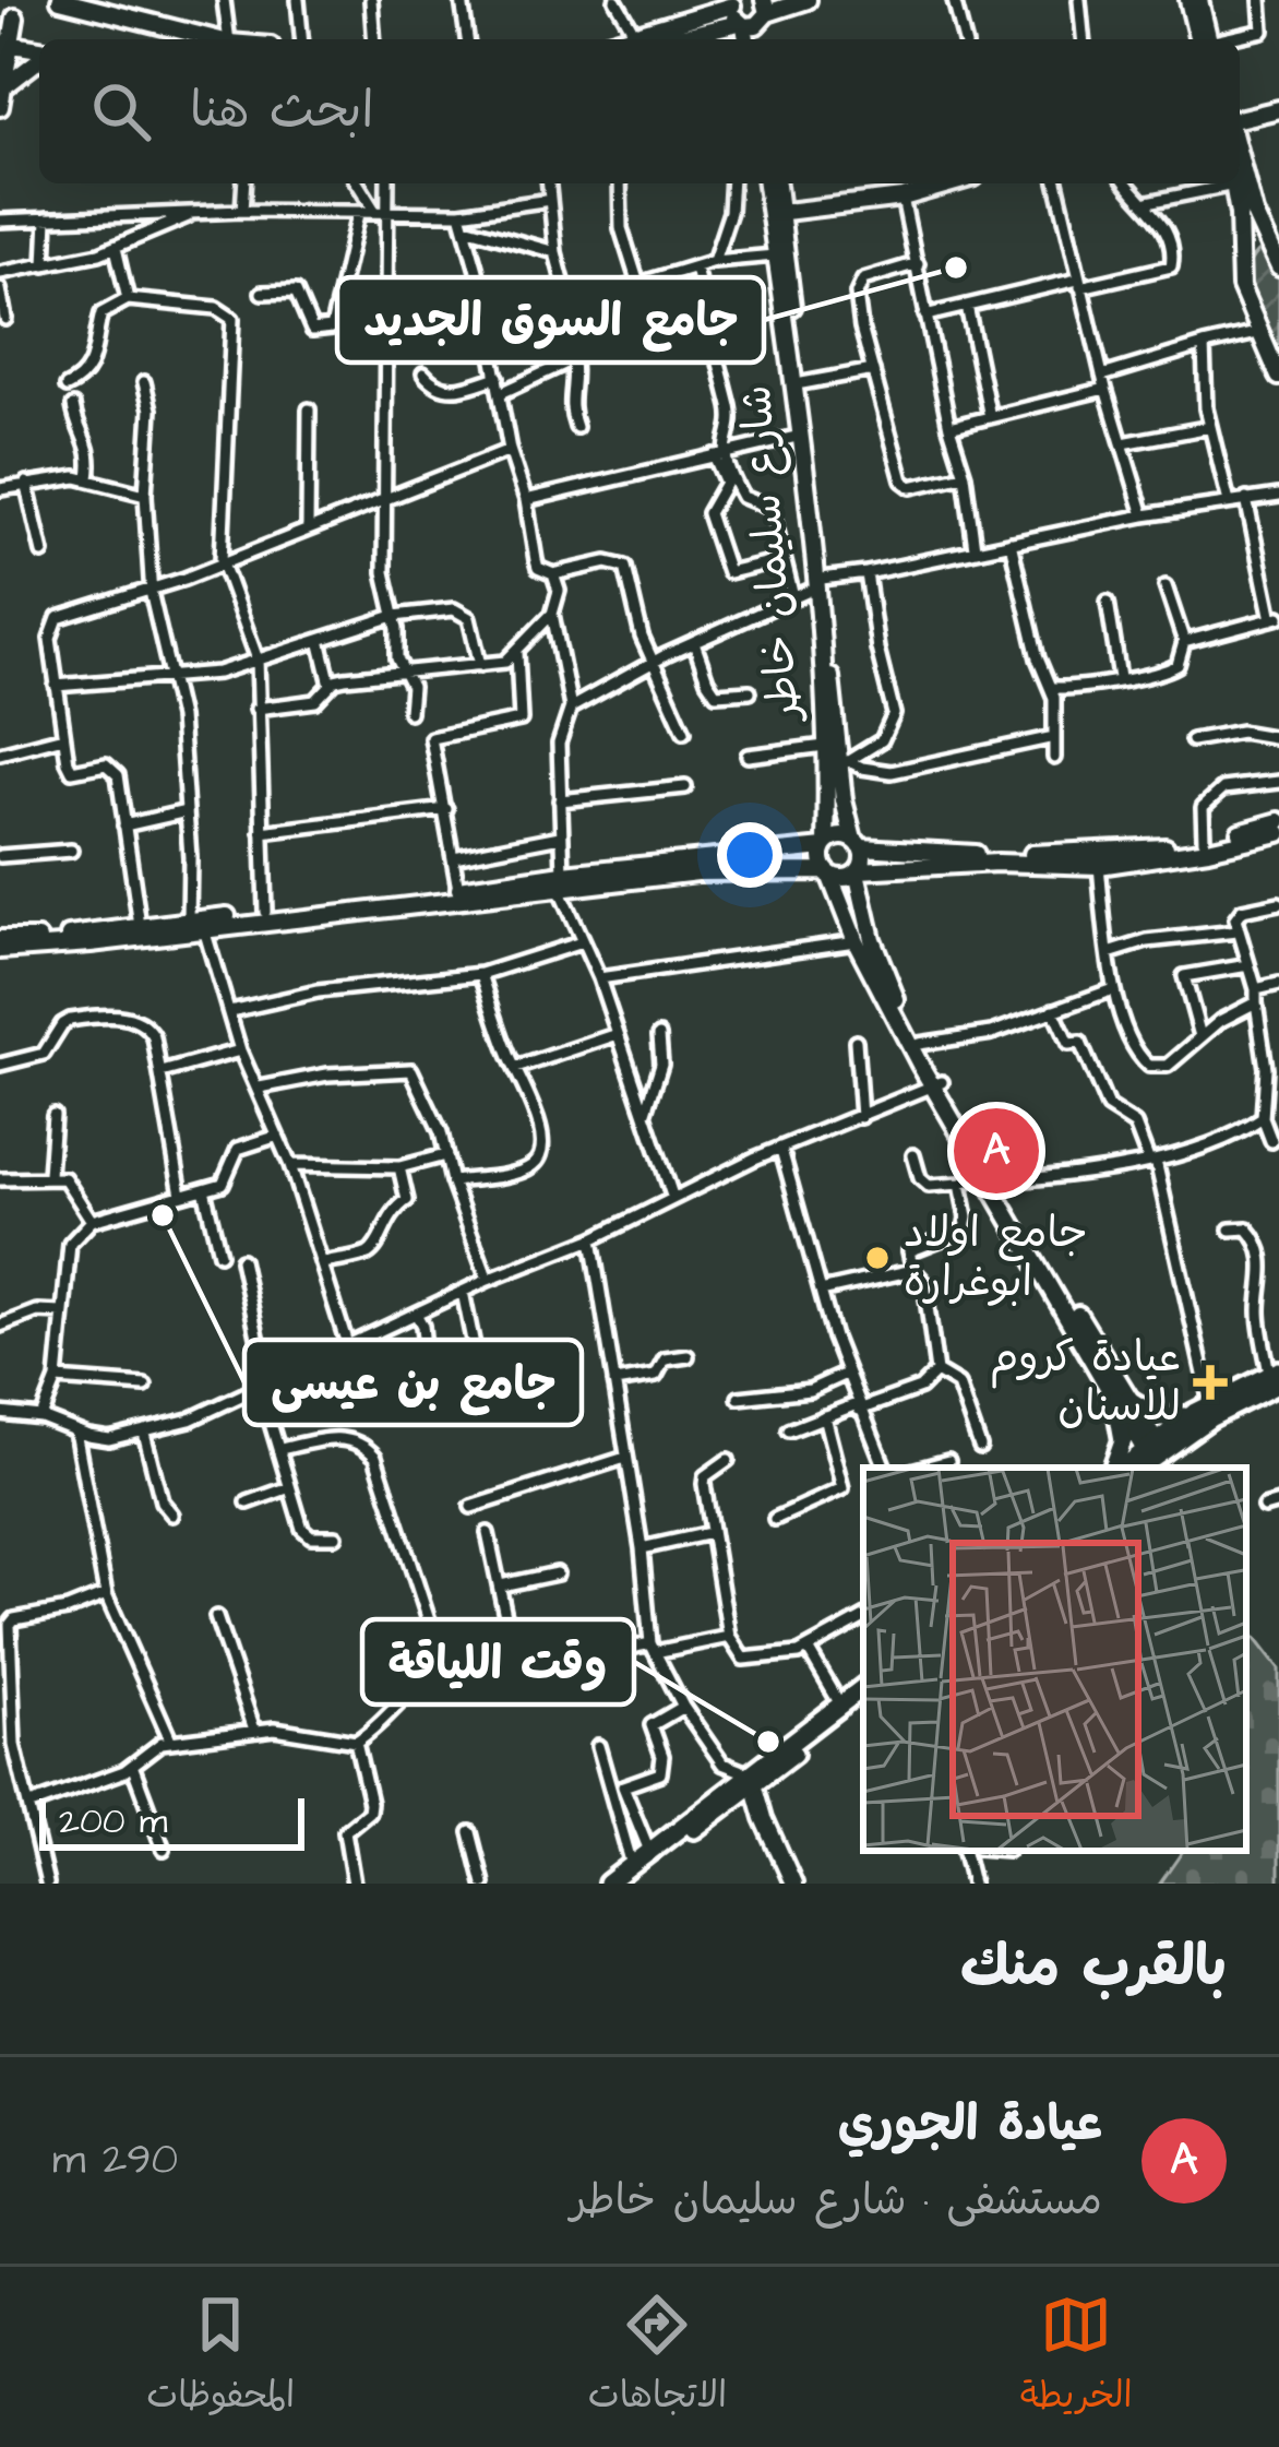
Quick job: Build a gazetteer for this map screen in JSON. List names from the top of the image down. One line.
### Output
{"streets":{"main road":["شارع سليمان خاطر"]},"places":{"other":["جامع السوق الجديد","جامع بن عيسى","جامع اولاد ابوغرارة","وقت اللياقة"],"health":["عيادة كروم للاسنان"]},"scale_bar":"200 m","page":{"search":"ابحث هنا","pins":"A","scale":"200 m","heading":"بالقرب منك","list":[{"mark":"A","name":"عيادة الجوري","note":"مستشفى · شارع سليمان خاطر","value":"290 m"}],"nav":["الخريطة","الاتجاهات","المحفوظات"]}}
